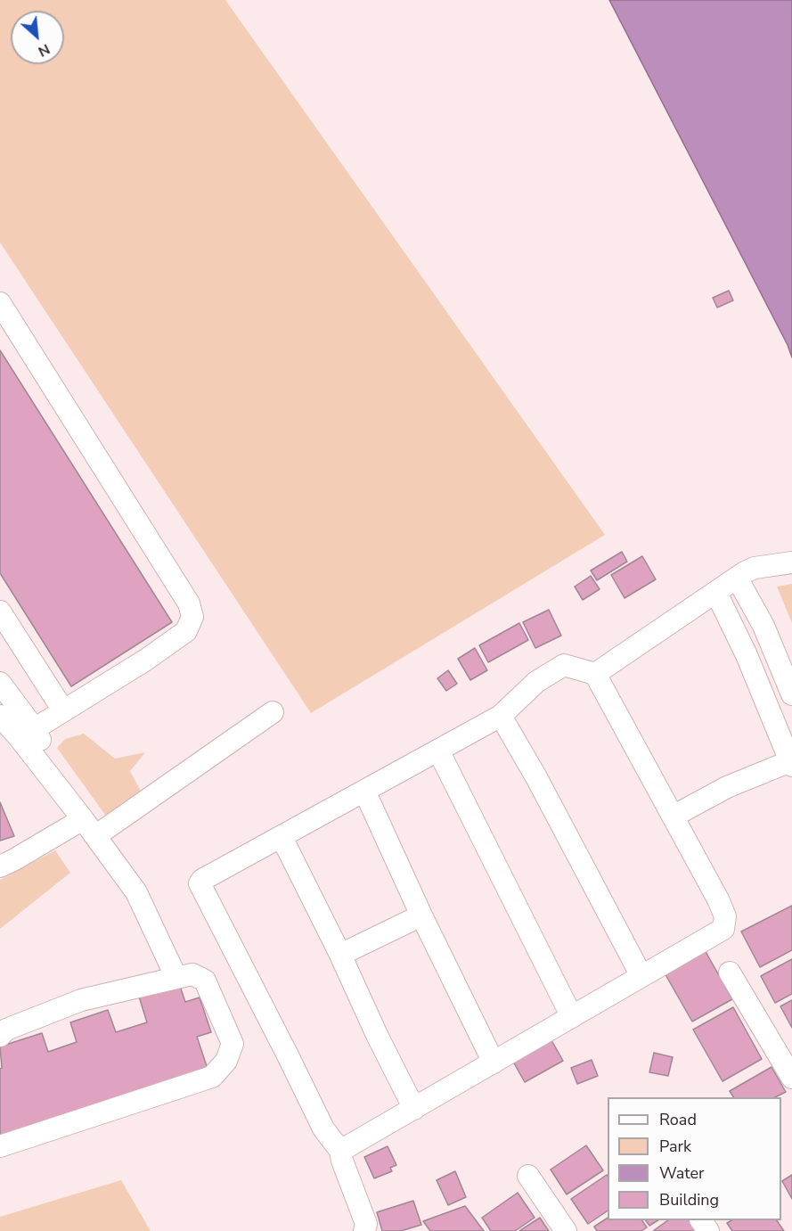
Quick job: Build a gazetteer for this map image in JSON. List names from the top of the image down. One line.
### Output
{"legend":["Road","Park","Water","Building"],"north":"bottom right"}
